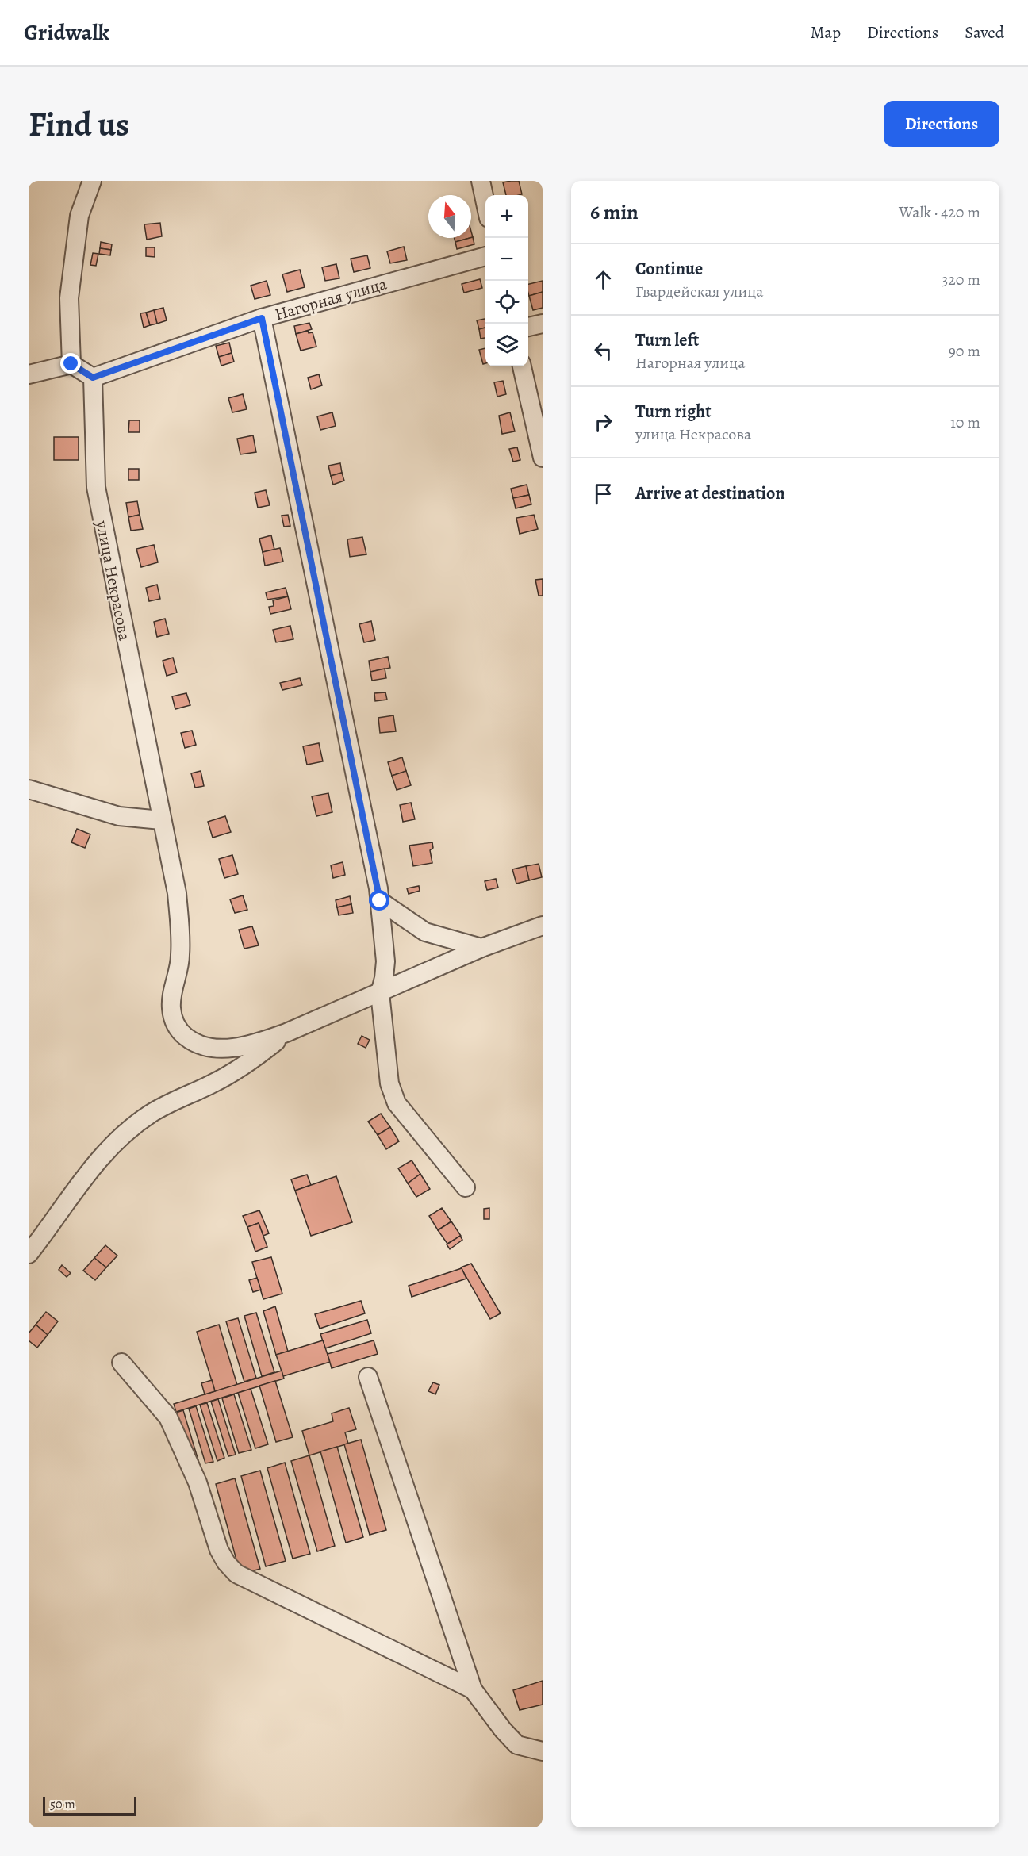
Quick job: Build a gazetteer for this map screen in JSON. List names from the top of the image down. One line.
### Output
{"streets":{"street":["Нагорная улица","улица Некрасова"]},"crossings":[["Нагорная улица","улица Некрасова"]],"scale_bar":"50 m","north":"top","page":{"header":"Gridwalk","nav":["Map","Directions","Saved"],"buttons":"Directions","title":"Find us","heading":["6 min","Walk · 420 m"],"map_buttons":["+","−"],"list":[["Continue","Гвардейская улица","320 m"],["Turn left","Нагорная улица","90 m"],["Turn right","улица Некрасова","10 m"],"Arrive at destination"],"scale":"50 m"}}
